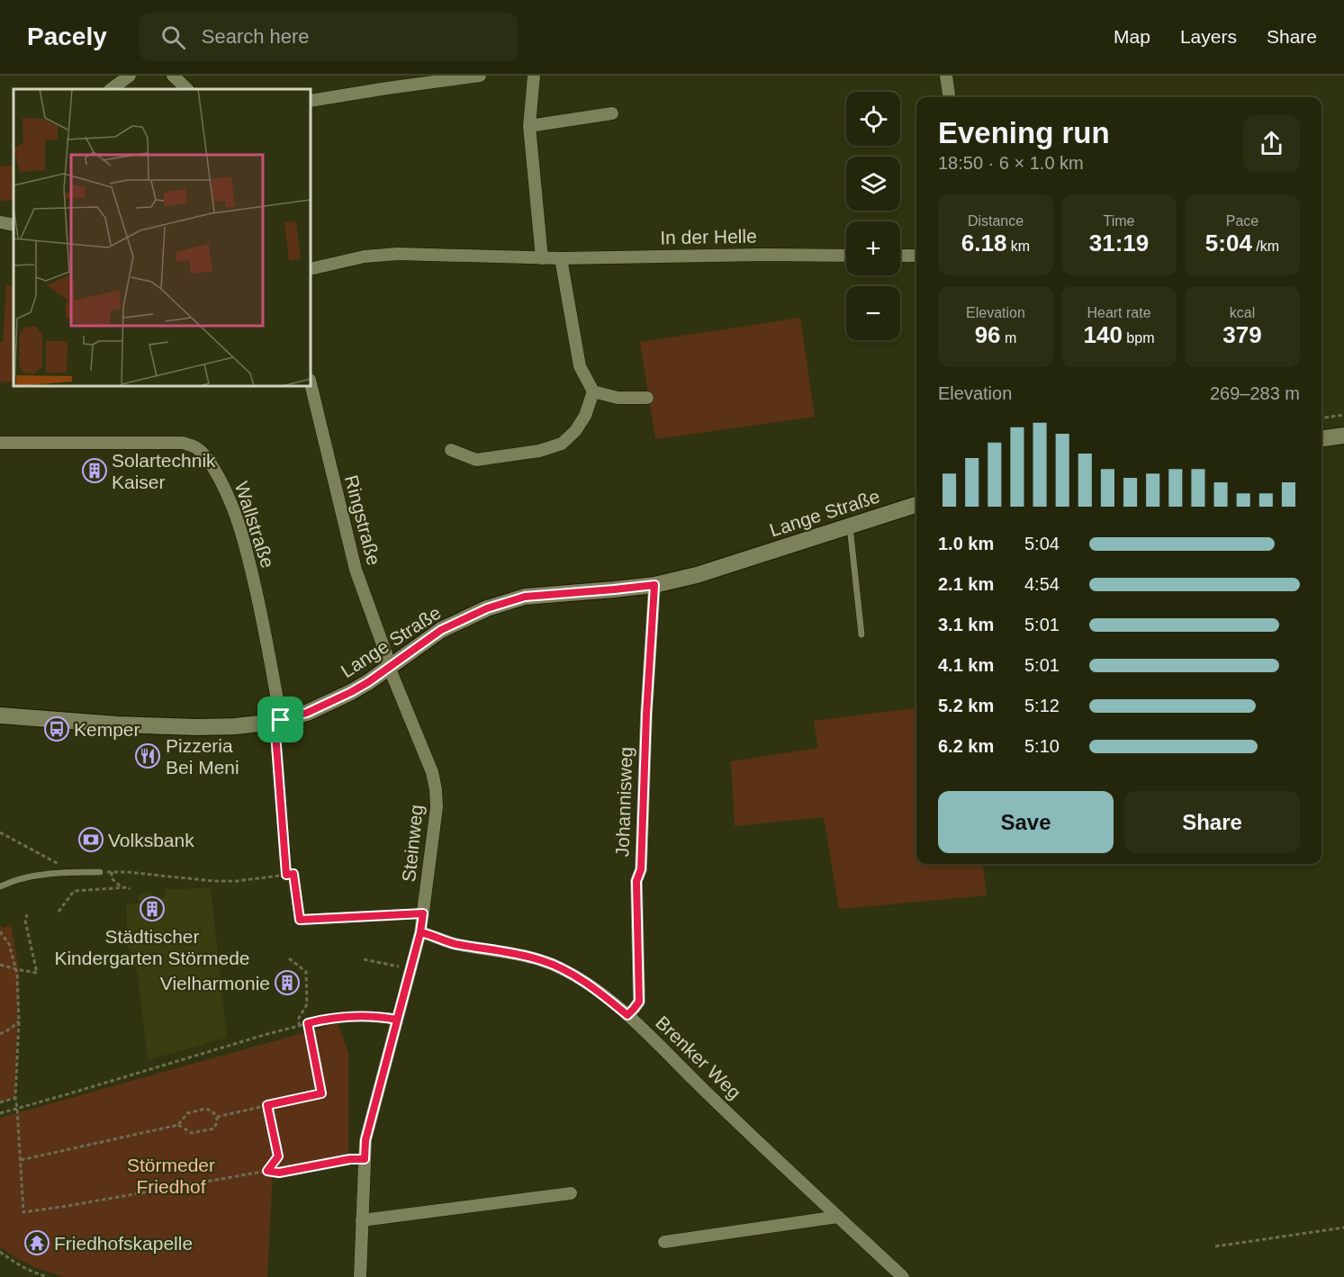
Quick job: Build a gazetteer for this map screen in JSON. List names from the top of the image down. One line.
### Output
{"streets":{"main road":["Lange Straße"],"street":["In der Helle","Ringstraße","Wallstraße","Johannisweg","Steinweg","Brenker Weg"]},"crossings":[["Lange Straße","Ringstraße"],["Lange Straße","Wallstraße"],["Lange Straße","Johannisweg"],["Lange Straße","Steinweg"],["Ringstraße","Steinweg"],["Johannisweg","Brenker Weg"],["Steinweg","Brenker Weg"]],"parks":["Störmeder Friedhof"],"places":{"building":["Solartechnik Kaiser","Städtischer Kindergarten Störmede","Vielharmonie"],"bus stop":["Kemper"],"restaurant":["Pizzeria Bei Meni"],"bank":["Volksbank"],"temple":["Friedhofskapelle"]},"page":{"header":"Pacely","search":"Search here","nav":["Map","Layers","Share"],"map_buttons":["+","−"],"heading":["Evening run","18:50 · 6 × 1.0 km"],"stats":[["Distance","6.18 km"],["Time","31:19"],["Pace","5:04 /km"],["Elevation","96 m"],["Heart rate","140 bpm"],["kcal","379"]],"chart":["Elevation","269–283 m"],"list":[{"name":"1.0 km","note":"5:04"},{"name":"2.1 km","note":"4:54"},{"name":"3.1 km","note":"5:01"},{"name":"4.1 km","note":"5:01"},{"name":"5.2 km","note":"5:12"},{"name":"6.2 km","note":"5:10"}],"buttons":["Save","Share"]}}
